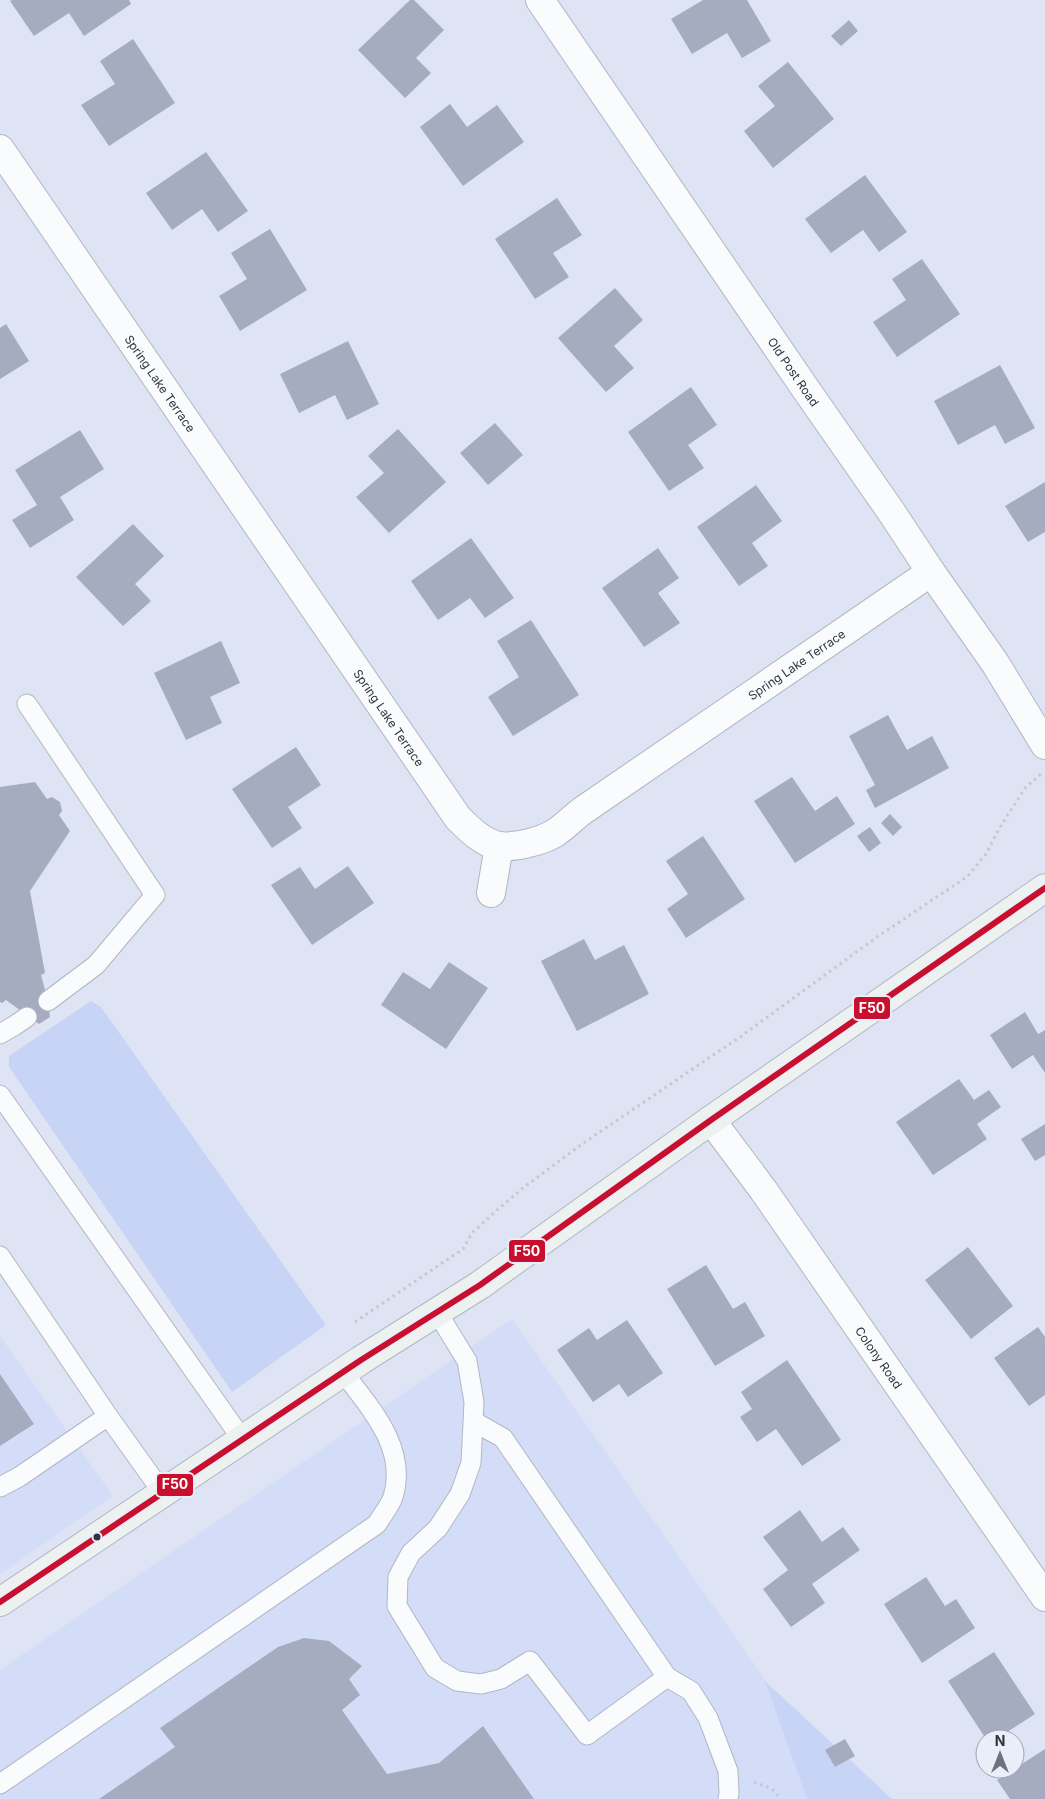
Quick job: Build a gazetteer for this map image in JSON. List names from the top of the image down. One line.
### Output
{"streets":{"street":["Old Post Road","Spring Lake Terrace","Colony Road"]},"crossings":[["Old Post Road","Spring Lake Terrace"]],"lines":["transit line F50"],"north":"top"}
